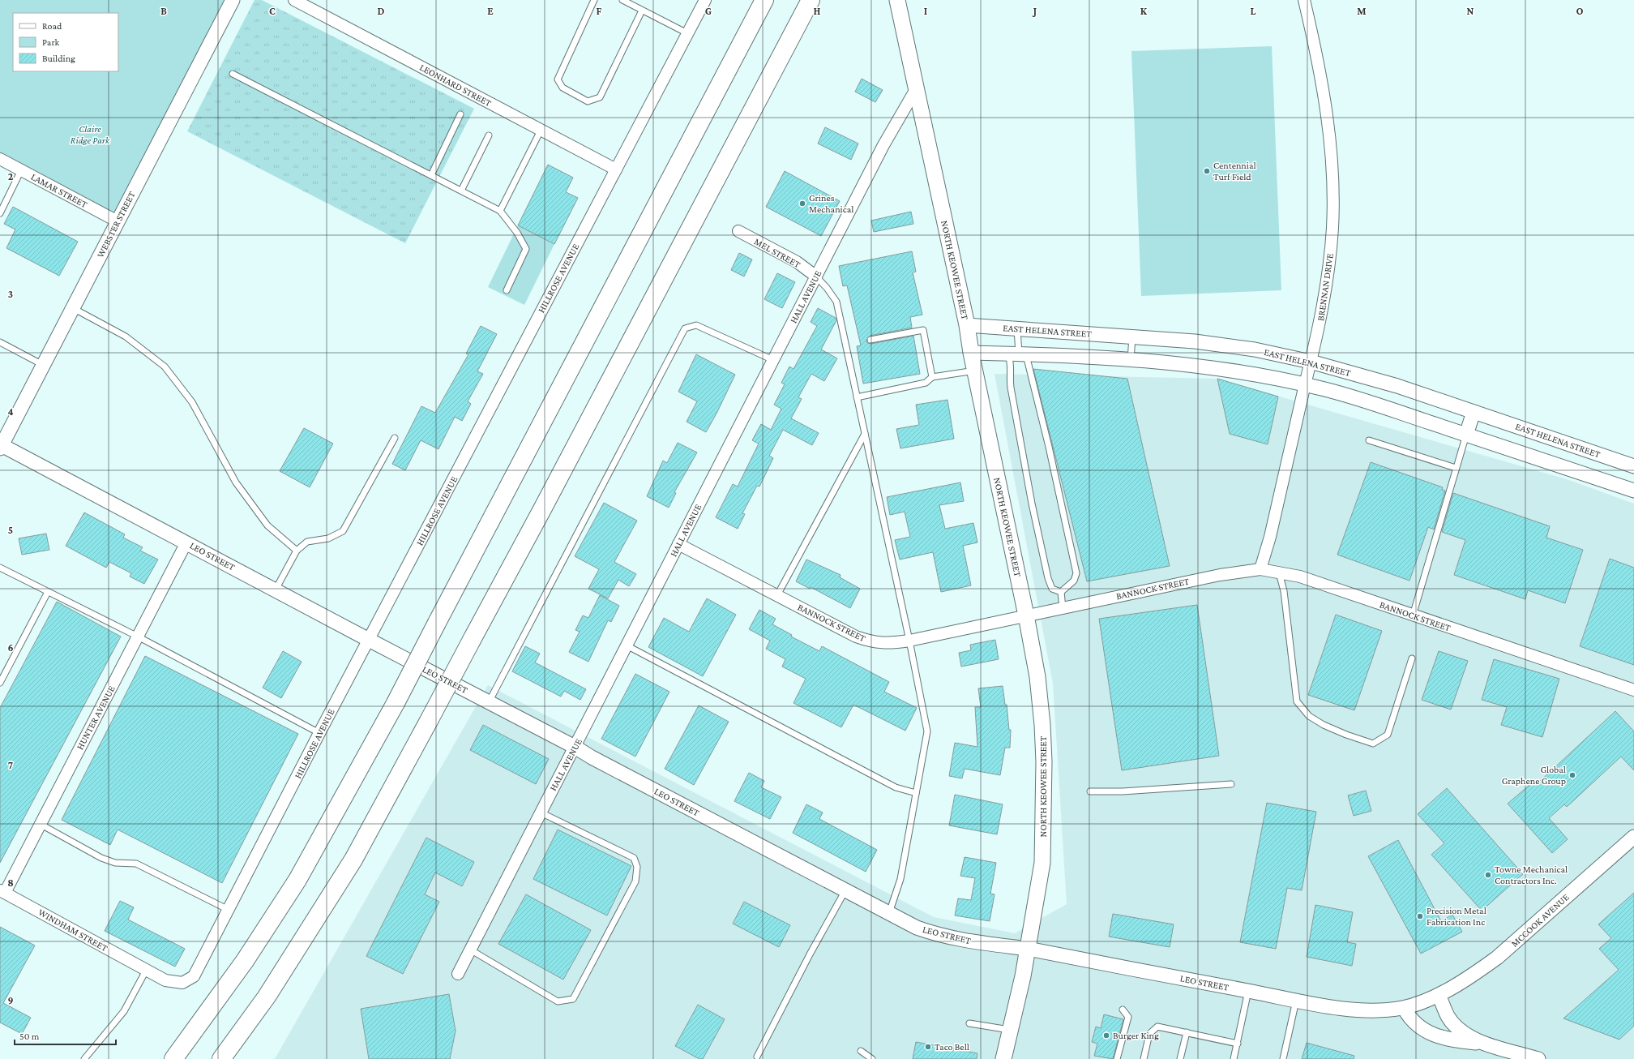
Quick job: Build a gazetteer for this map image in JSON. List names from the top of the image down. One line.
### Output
{"streets":{"main road":["NORTH KEOWEE STREET"],"street":["LEONHARD STREET","LAMAR STREET","WEBSTER STREET","MEL STREET","HILLROSE AVENUE","BRENNAN DRIVE","HALL AVENUE","EAST HELENA STREET","LEO STREET","BANNOCK STREET","HUNTER AVENUE","MCCOOK AVENUE","WINDHAM STREET"]},"crossings":[["LEONHARD STREET","HILLROSE AVENUE"],["LAMAR STREET","WEBSTER STREET"],["WEBSTER STREET","LEO STREET"],["MEL STREET","HALL AVENUE"],["NORTH KEOWEE STREET","HALL AVENUE"],["NORTH KEOWEE STREET","EAST HELENA STREET"],["NORTH KEOWEE STREET","LEO STREET"],["NORTH KEOWEE STREET","BANNOCK STREET"],["HILLROSE AVENUE","LEO STREET"],["HILLROSE AVENUE","WINDHAM STREET"],["BRENNAN DRIVE","EAST HELENA STREET"],["BRENNAN DRIVE","BANNOCK STREET"],["HALL AVENUE","LEO STREET"],["HALL AVENUE","BANNOCK STREET"],["LEO STREET","HUNTER AVENUE"],["LEO STREET","MCCOOK AVENUE"],["HUNTER AVENUE","WINDHAM STREET"]],"parks":["Claire Ridge Park"],"places":["Centennial Turf Field","Grines Mechanical","Global Graphene Group","Towne Mechanical Contractors Inc.","Precision Metal Fabrication Inc","Burger King","Taco Bell"],"legend":["Road","Park","Building"],"scale_bar":"50 m","grid":{"columns":["B","C","D","E","F","G","H","I","J","K","L","M","N","O"],"rows":["2","3","4","5","6","7","8","9"]}}
